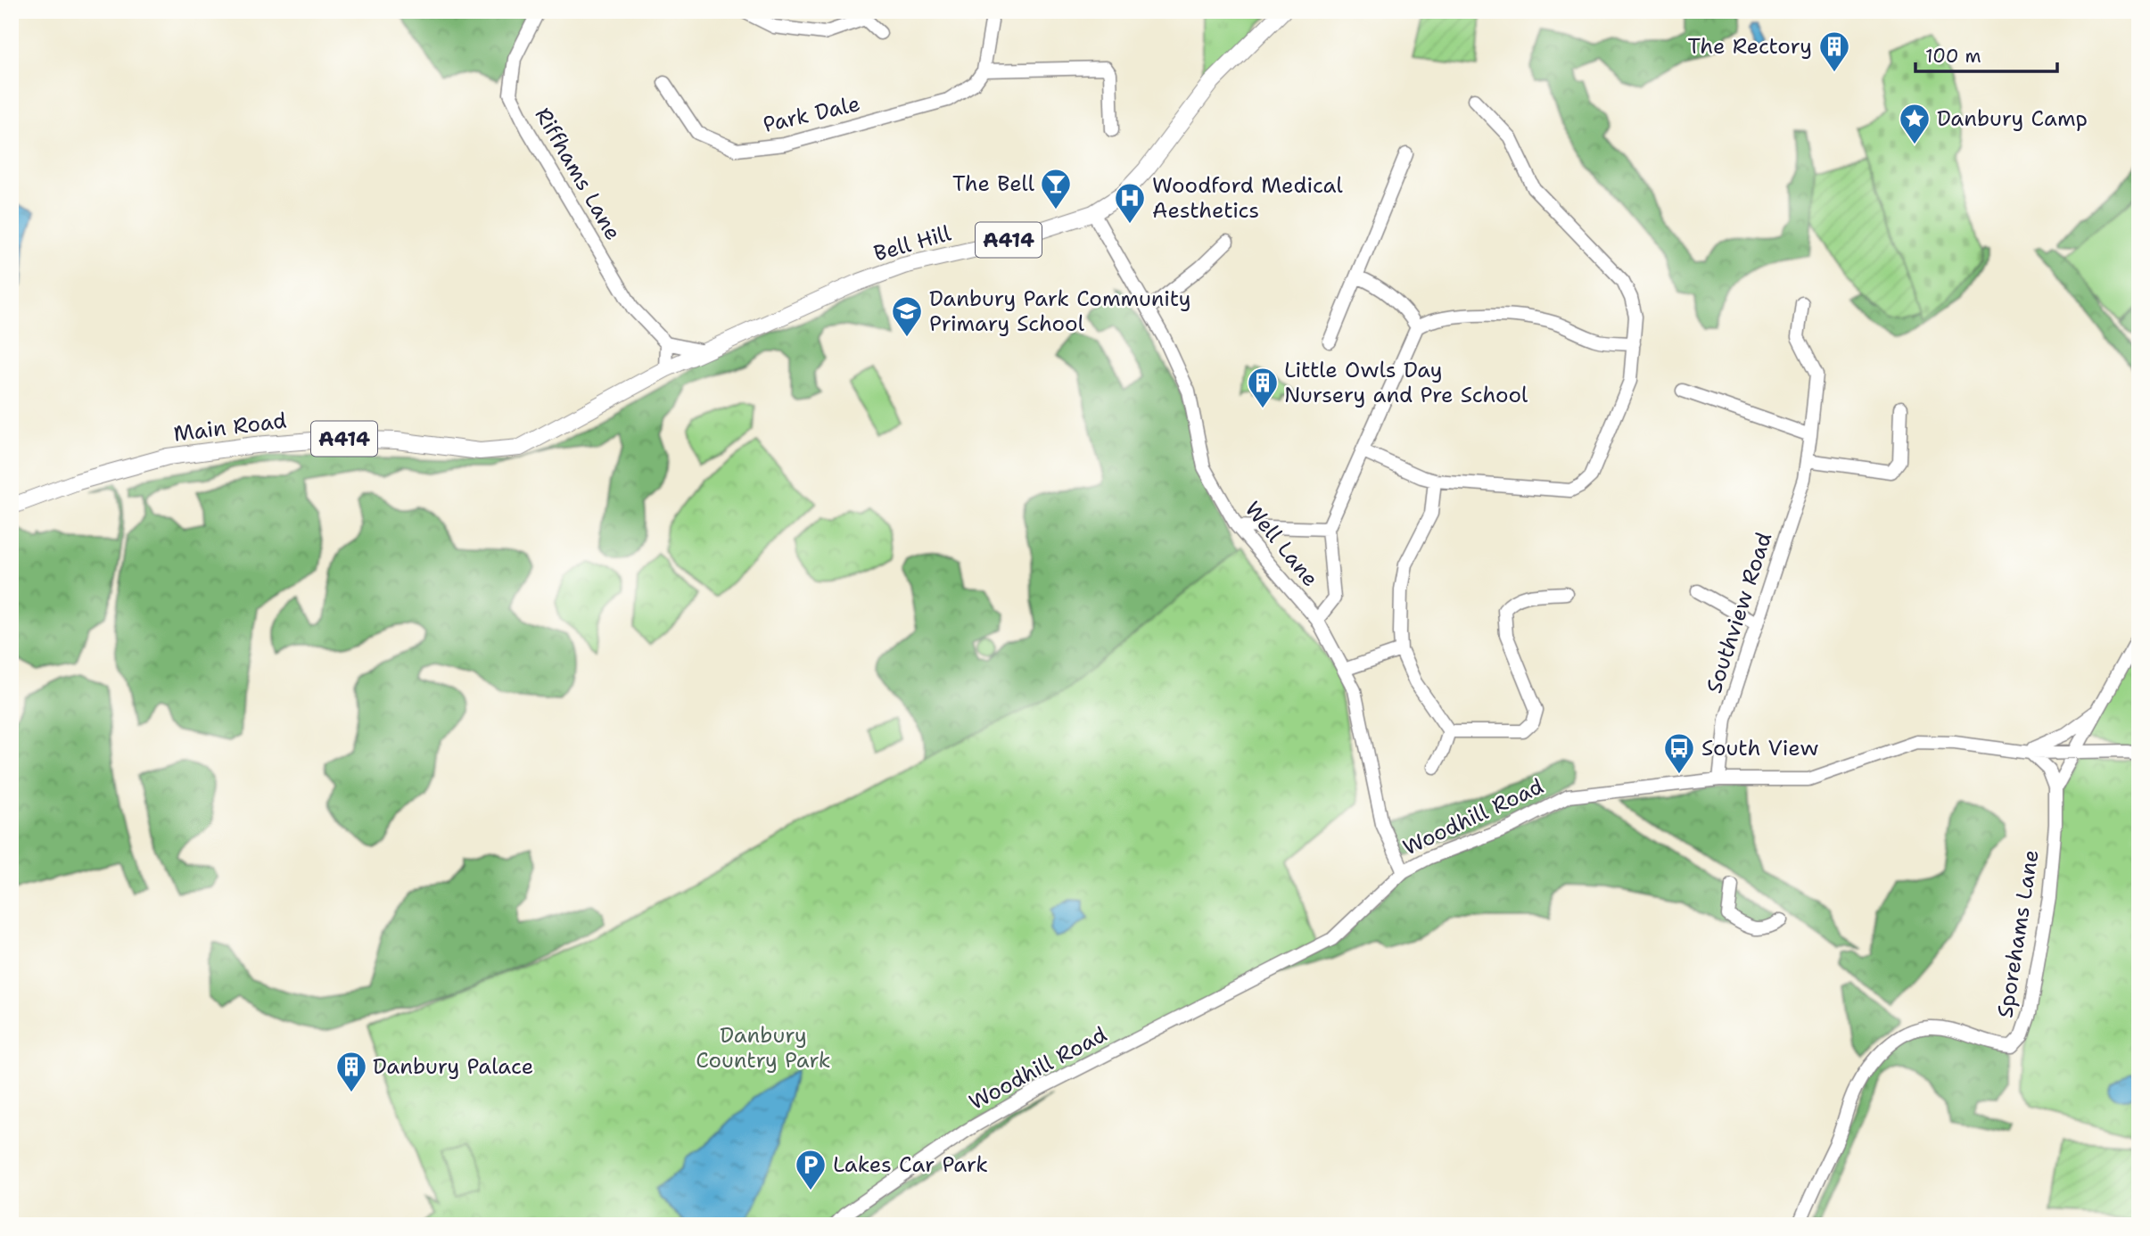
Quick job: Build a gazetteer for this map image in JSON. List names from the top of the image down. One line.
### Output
{"streets":{"main road":["A414","Bell Hill","Main Road"],"street":["Park Dale","Riffhams Lane","Well Lane","Southview Road","Woodhill Road","Sporehams Lane"]},"crossings":[["Bell Hill","Main Road"],["Bell Hill","Well Lane"],["Well Lane","Woodhill Road"],["Southview Road","Woodhill Road"],["Woodhill Road","Sporehams Lane"]],"parks":["Danbury Country Park"],"places":{"building":["The Rectory","Little Owls Day Nursery and Pre School","Danbury Palace"],"place":["Danbury Camp"],"bar":["The Bell"],"hospital":["Woodford Medical Aesthetics"],"school or university":["Danbury Park Community Primary School"],"bus stop":["South View"],"parking":["Lakes Car Park"]},"scale_bar":"100 m"}
